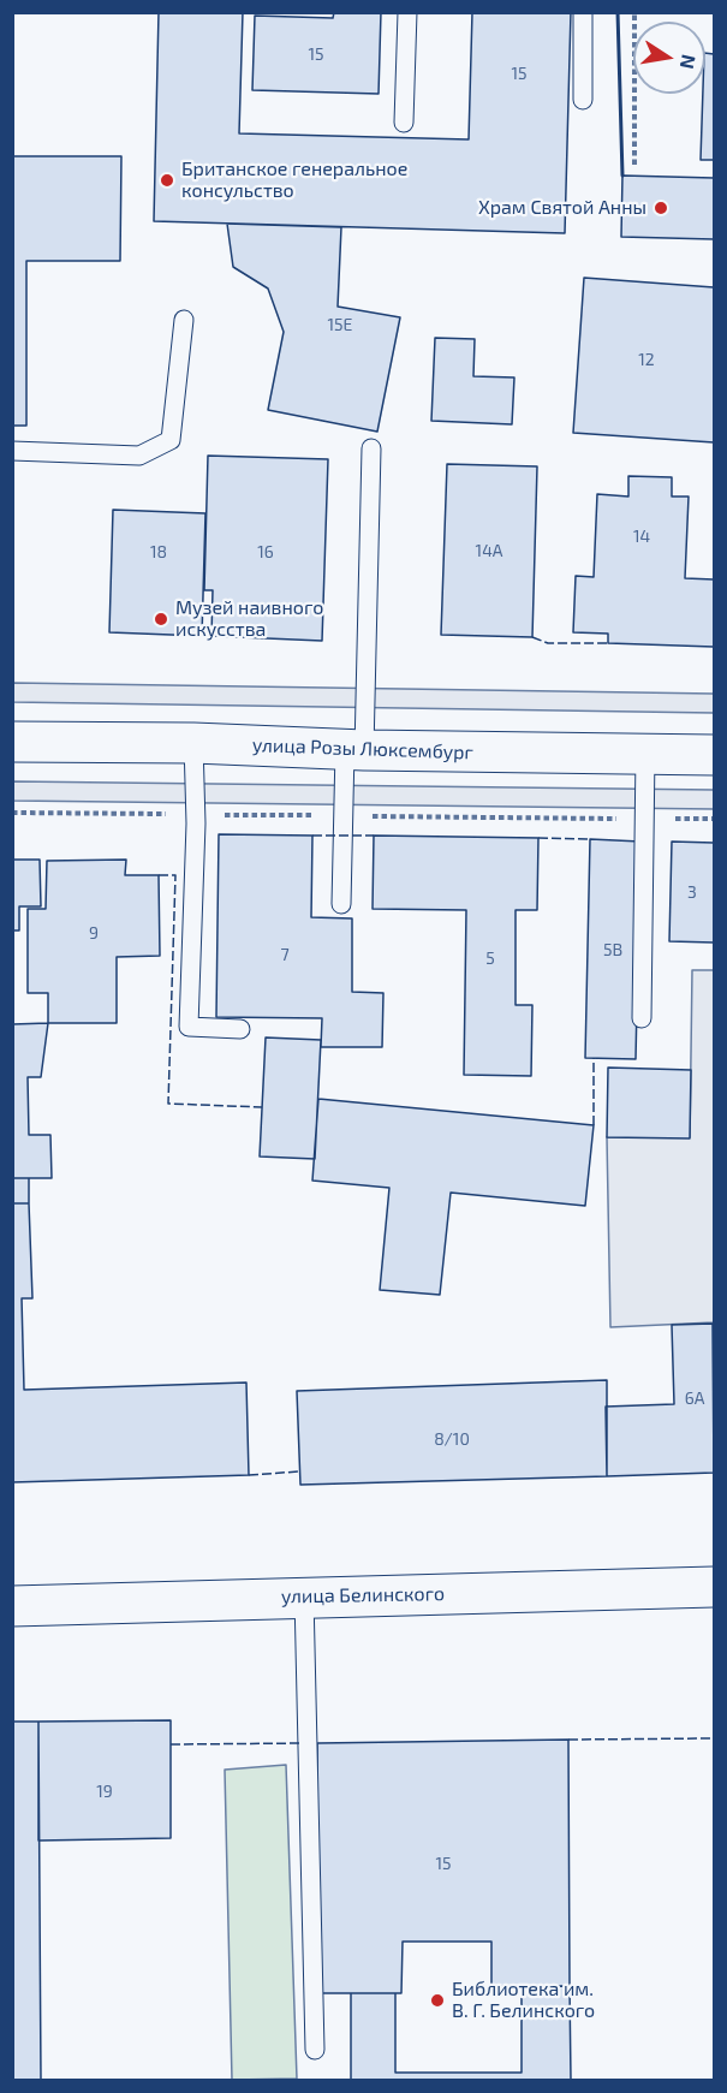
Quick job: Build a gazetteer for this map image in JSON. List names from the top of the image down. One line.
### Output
{"streets":{"main road":["улица Розы Люксембург","улица Белинского"]},"places":["Британское генеральное консульство","Храм Святой Анны","Музей наивного искусства","Библиотека им. В. Г. Белинского"],"house_numbers":["15","15","15Е","12","14","14А","18","16","3","9","5В","7","5","6А","8/10","19","15"],"north":"right"}
